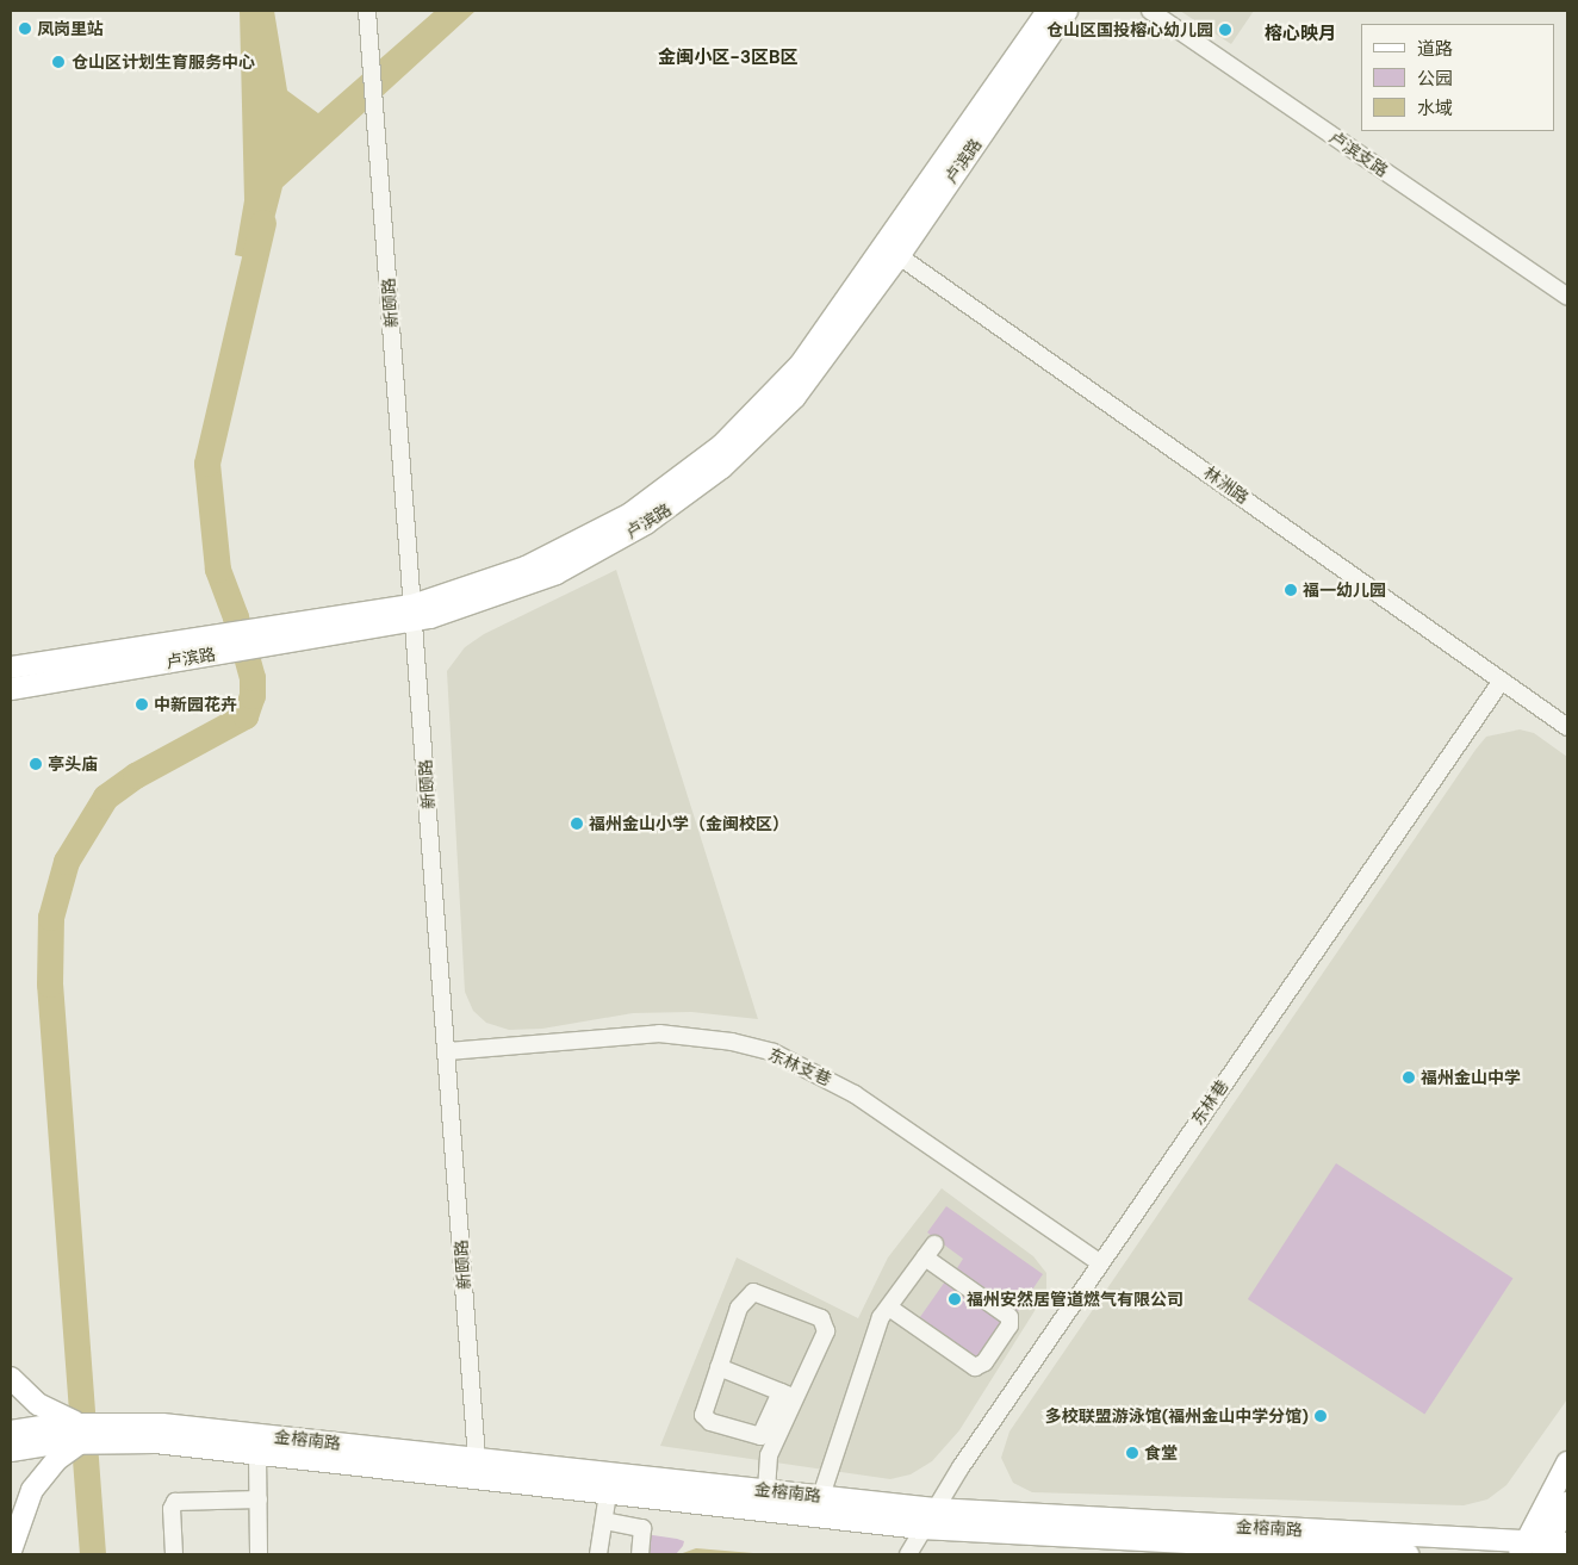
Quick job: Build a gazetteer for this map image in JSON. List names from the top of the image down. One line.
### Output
{"streets":{"main road":["卢滨路","金榕南路"],"street":["卢滨支路","新颐路","林洲路","东林支巷","东林巷"]},"crossings":[["卢滨路","新颐路"],["卢滨路","林洲路"],["新颐路","东林支巷"],["新颐路","金榕南路"],["林洲路","东林巷"],["东林支巷","东林巷"],["东林巷","金榕南路"]],"districts":["榕心映月","金闽小区-3区B区"],"places":["凤岗里站","仓山区国投榕心幼儿园","仓山区计划生育服务中心","福一幼儿园","中新园花卉","亭头庙","福州金山小学（金闽校区）","福州金山中学","福州安然居管道燃气有限公司","多校联盟游泳馆(福州金山中学分馆)","食堂"],"legend":["道路","公园","水域"]}
